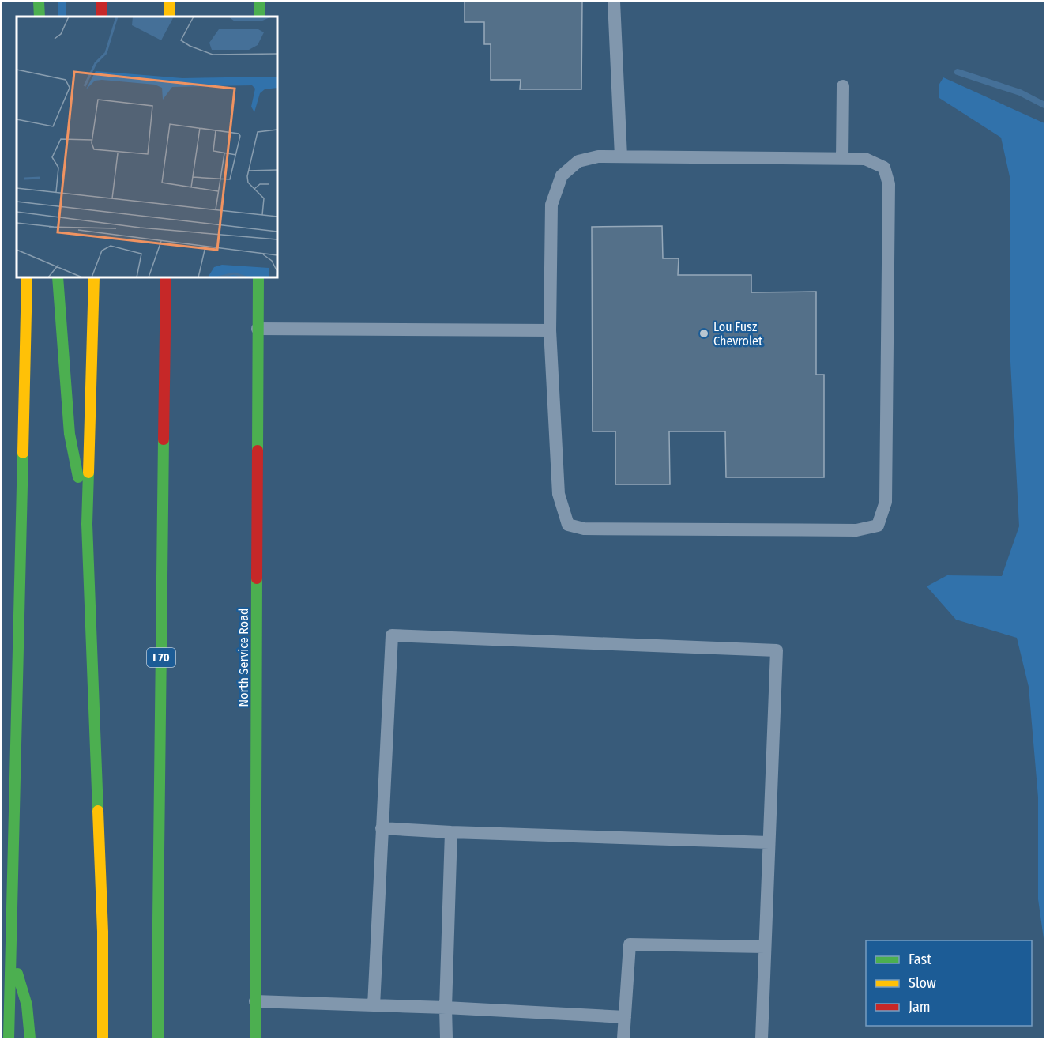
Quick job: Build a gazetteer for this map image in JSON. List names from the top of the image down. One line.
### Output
{"streets":{"main road":["I 70","North Service Road"]},"places":["Lou Fusz Chevrolet"],"legend":["Fast","Slow","Jam"]}
